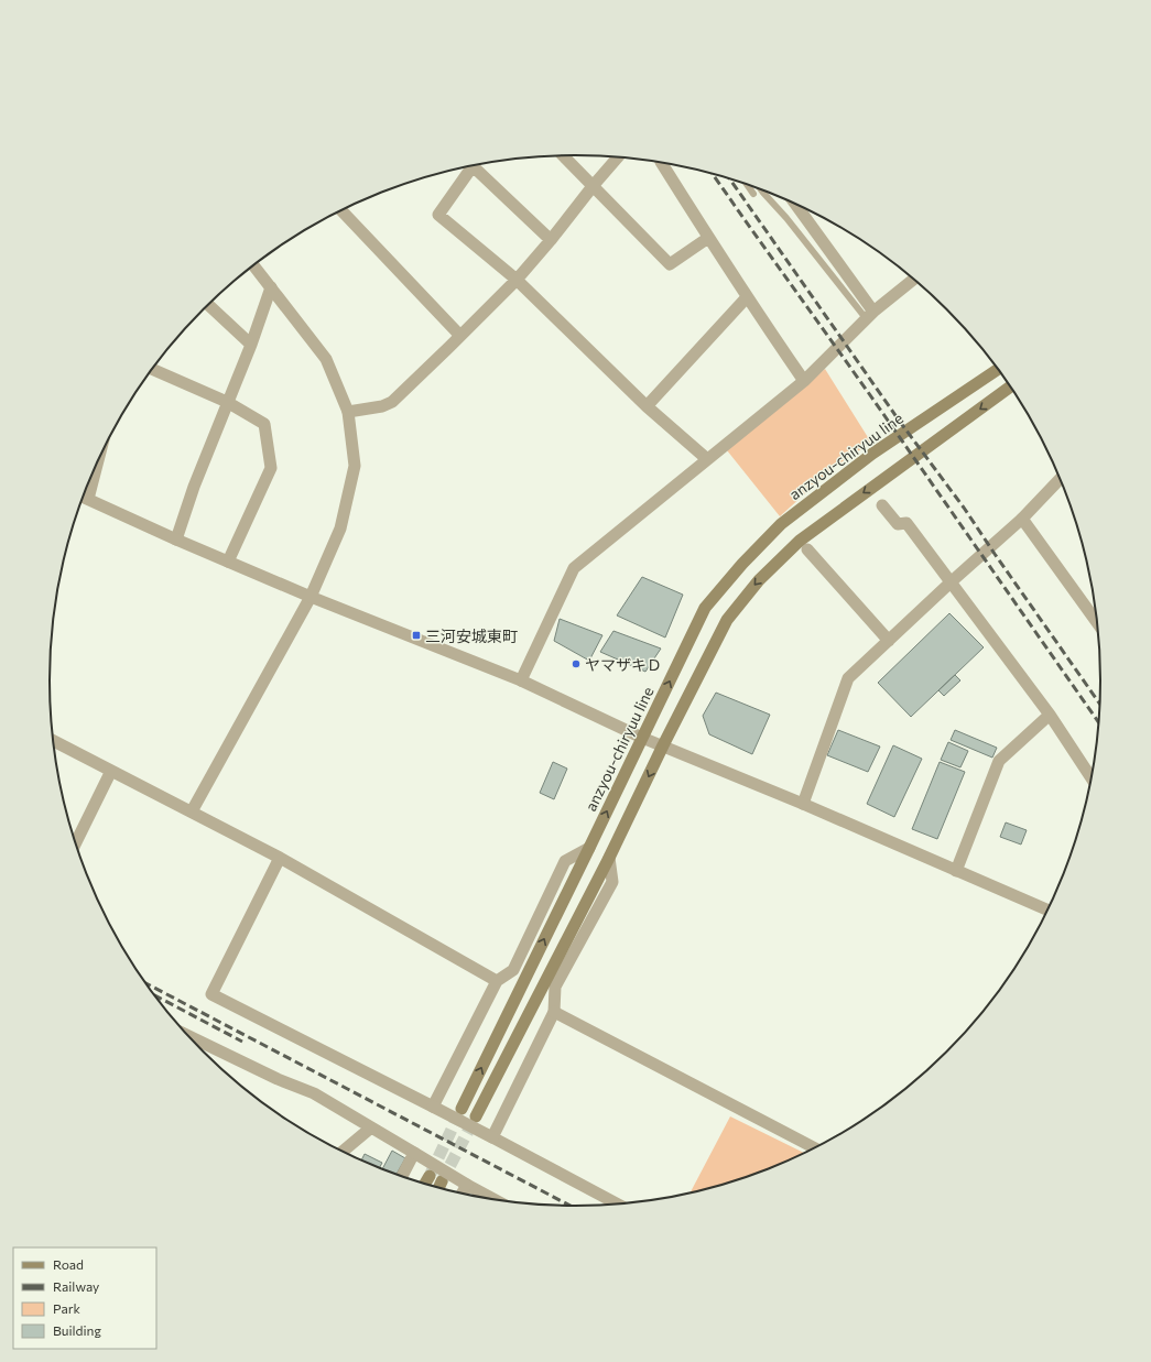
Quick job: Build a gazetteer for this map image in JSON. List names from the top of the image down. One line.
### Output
{"streets":{"main road":["anzyou-chiryuu line"]},"places":{"transit":["三河安城東町"],"other":["ヤマザキＤ"]},"legend":["Road","Railway","Park","Building"]}
